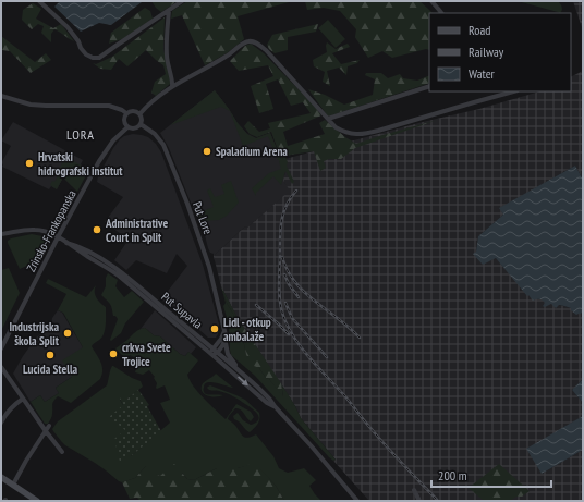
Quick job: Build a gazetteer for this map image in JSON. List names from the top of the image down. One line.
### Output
{"streets":{"street":["Put Lore","Zrinsko-Frankopanska","Put Supavla"]},"crossings":[["Put Lore","Zrinsko-Frankopanska"],["Put Lore","Put Supavla"],["Zrinsko-Frankopanska","Put Supavla"]],"districts":["LORA"],"places":["Spaladium Arena","Hrvatski hidrografski institut","Administrative Court in Split","Lidl - otkup ambalaže","Industrijska škola Split","crkva Svete Trojice","Lucida Stella"],"legend":["Road","Railway","Water"],"scale_bar":"200 m"}
